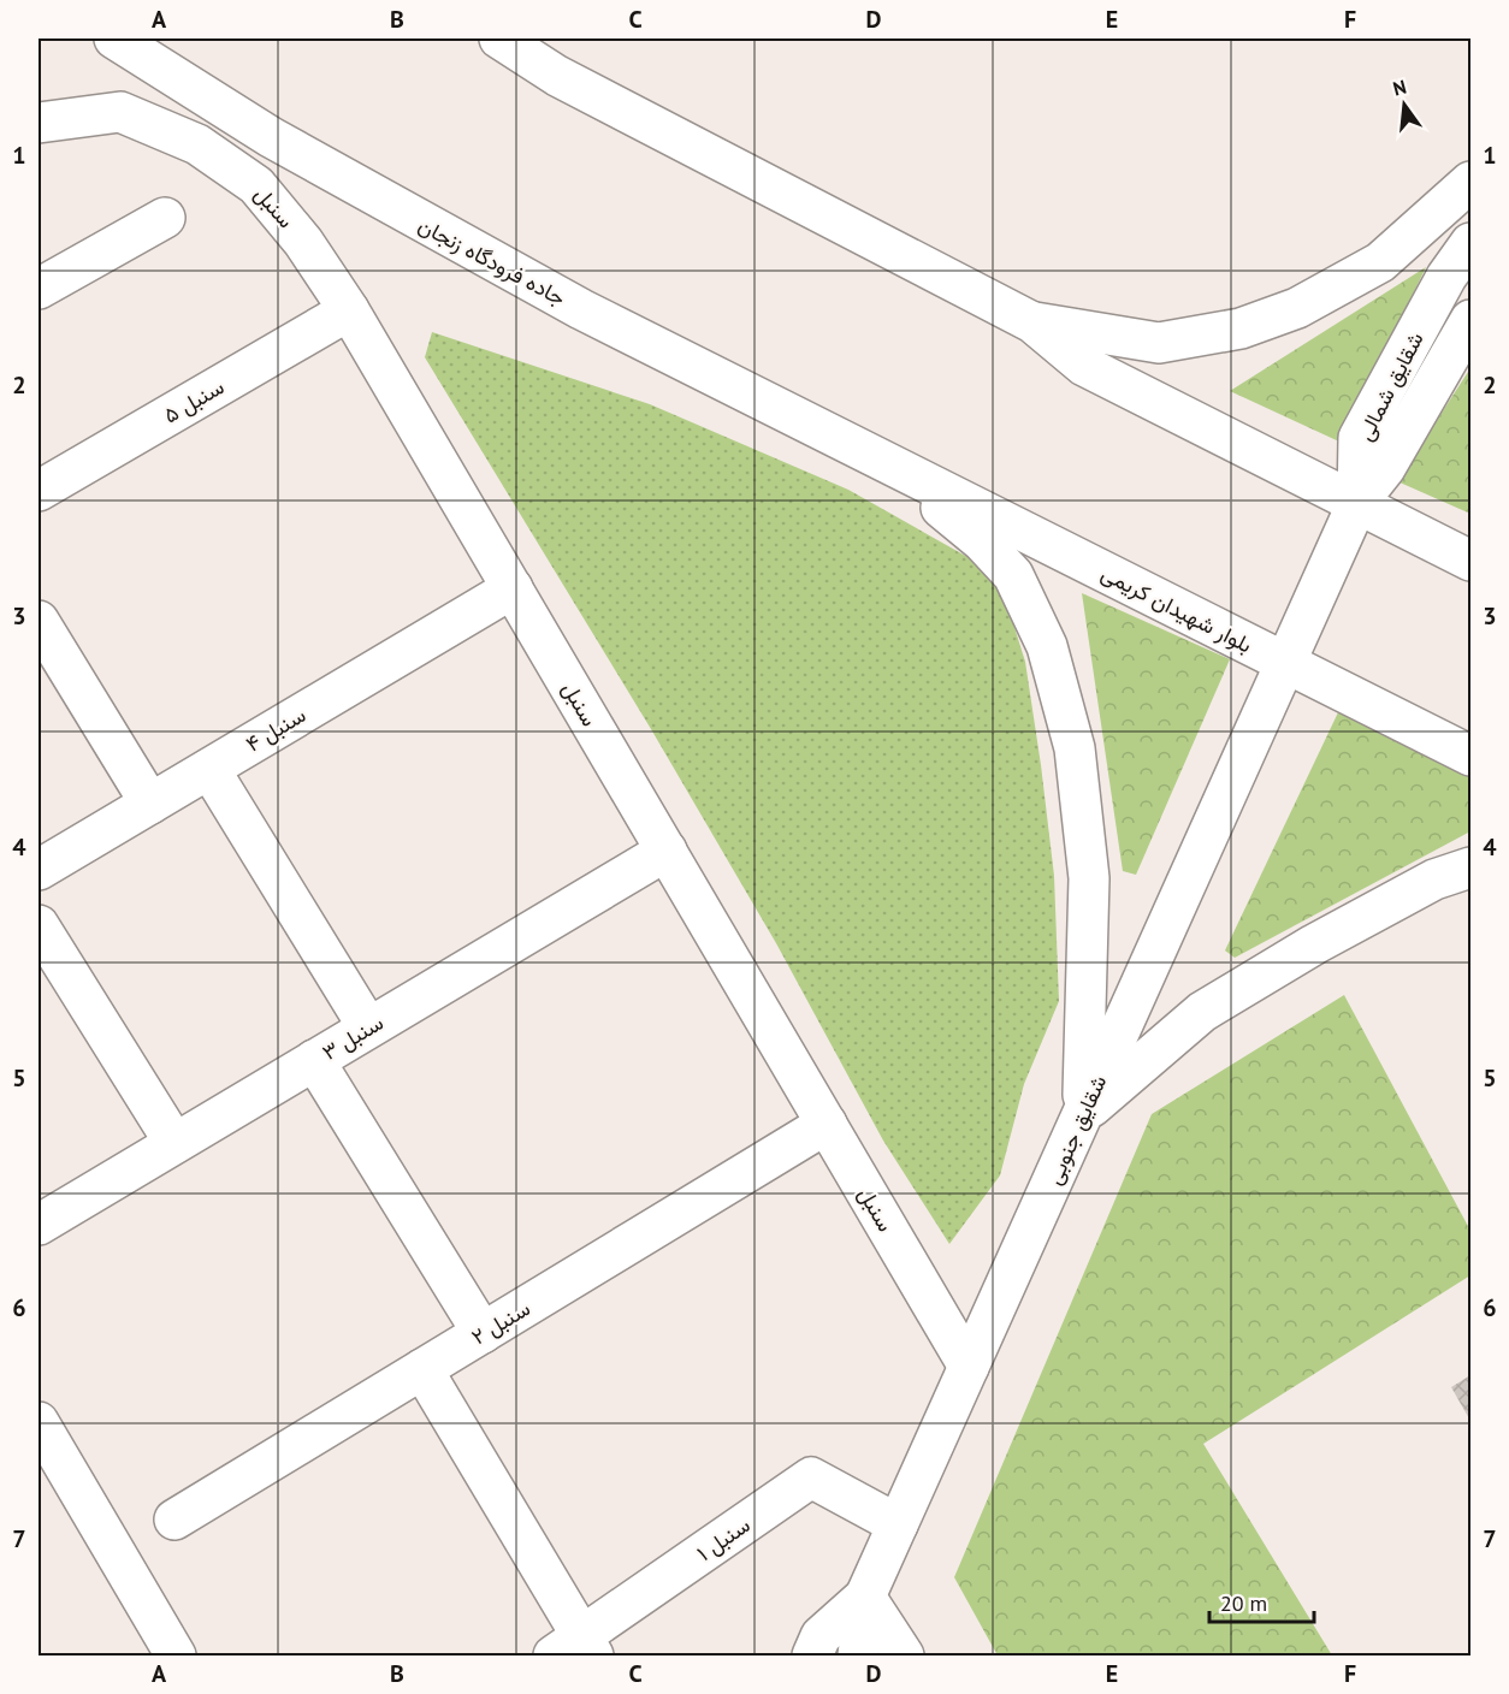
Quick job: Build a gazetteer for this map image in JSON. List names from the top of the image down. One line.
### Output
{"streets":{"street":["سنبل","جاده فرودگاه زنجان","شقایق شمالی","سنبل ۵","بلوار شهیدان کریمی","سنبل ۴","سنبل ۳","شقایق جنوبی","سنبل ۲","سنبل ۱"]},"crossings":[["سنبل","سنبل ۵"],["سنبل","سنبل ۴"],["سنبل","سنبل ۳"],["سنبل","شقایق جنوبی"],["سنبل","سنبل ۲"],["جاده فرودگاه زنجان","بلوار شهیدان کریمی"],["شقایق شمالی","شقایق جنوبی"],["بلوار شهیدان کریمی","شقایق جنوبی"],["شقایق جنوبی","سنبل ۱"]],"scale_bar":"20 m","north":"top","grid":{"columns":["A","B","C","D","E","F"],"rows":["1","2","3","4","5","6","7"]}}
